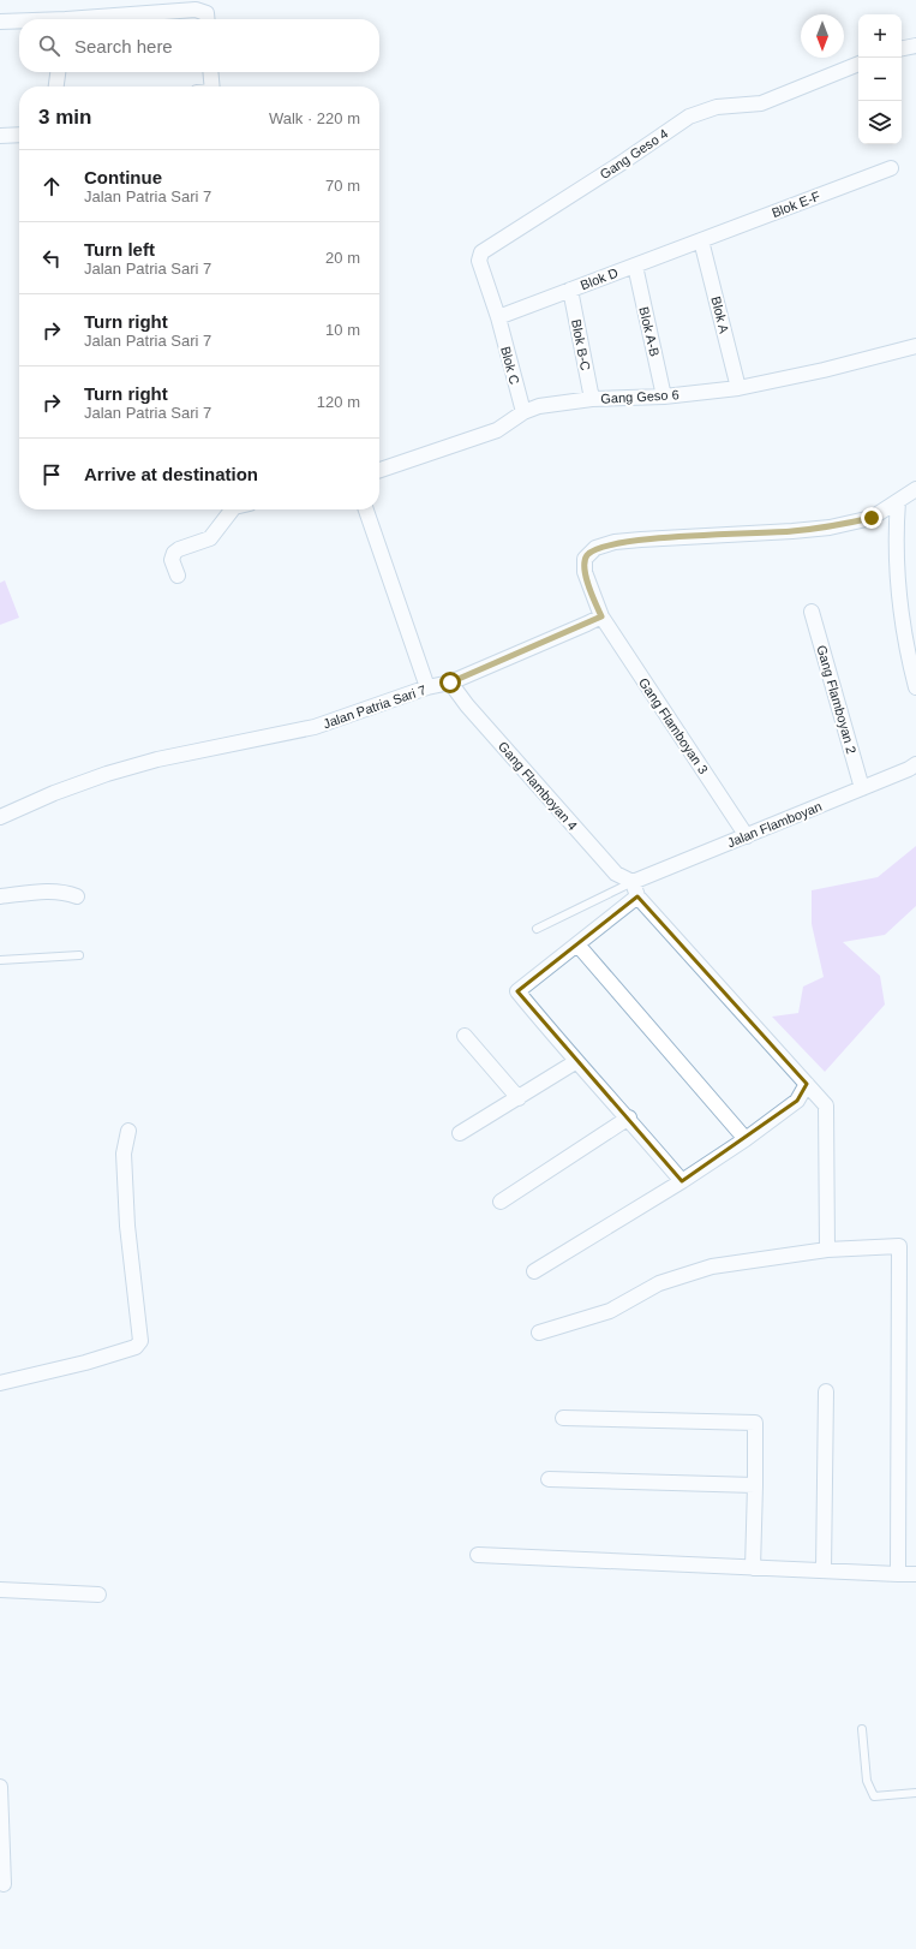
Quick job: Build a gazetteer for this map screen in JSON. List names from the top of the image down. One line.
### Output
{"streets":{"street":["Gang Geso 4","Blok E-F","Blok D","Blok A","Blok A-B","Blok B-C","Blok C","Gang Geso 6","Gang Flamboyan 2","Jalan Patria Sari 7","Gang Flamboyan 3","Gang Flamboyan 4","Jalan Flamboyan"]},"crossings":[["Gang Geso 4","Blok D"],["Gang Geso 4","Blok C"],["Blok E-F","Blok D"],["Blok E-F","Blok A"],["Blok D","Blok A"],["Blok D","Blok A-B"],["Blok D","Blok B-C"],["Blok D","Blok C"],["Blok A","Gang Geso 6"],["Blok A-B","Gang Geso 6"],["Blok B-C","Gang Geso 6"],["Blok C","Gang Geso 6"],["Gang Flamboyan 2","Jalan Flamboyan"],["Jalan Patria Sari 7","Gang Flamboyan 3"],["Jalan Patria Sari 7","Gang Flamboyan 4"],["Gang Flamboyan 3","Jalan Flamboyan"],["Gang Flamboyan 4","Jalan Flamboyan"]],"north":"bottom","page":{"map_buttons":["+","−"],"search":"Search here","heading":["3 min","Walk · 220 m"],"list":[["Continue","Jalan Patria Sari 7","70 m"],["Turn left","Jalan Patria Sari 7","20 m"],["Turn right","Jalan Patria Sari 7","10 m"],["Turn right","Jalan Patria Sari 7","120 m"],"Arrive at destination"]}}
